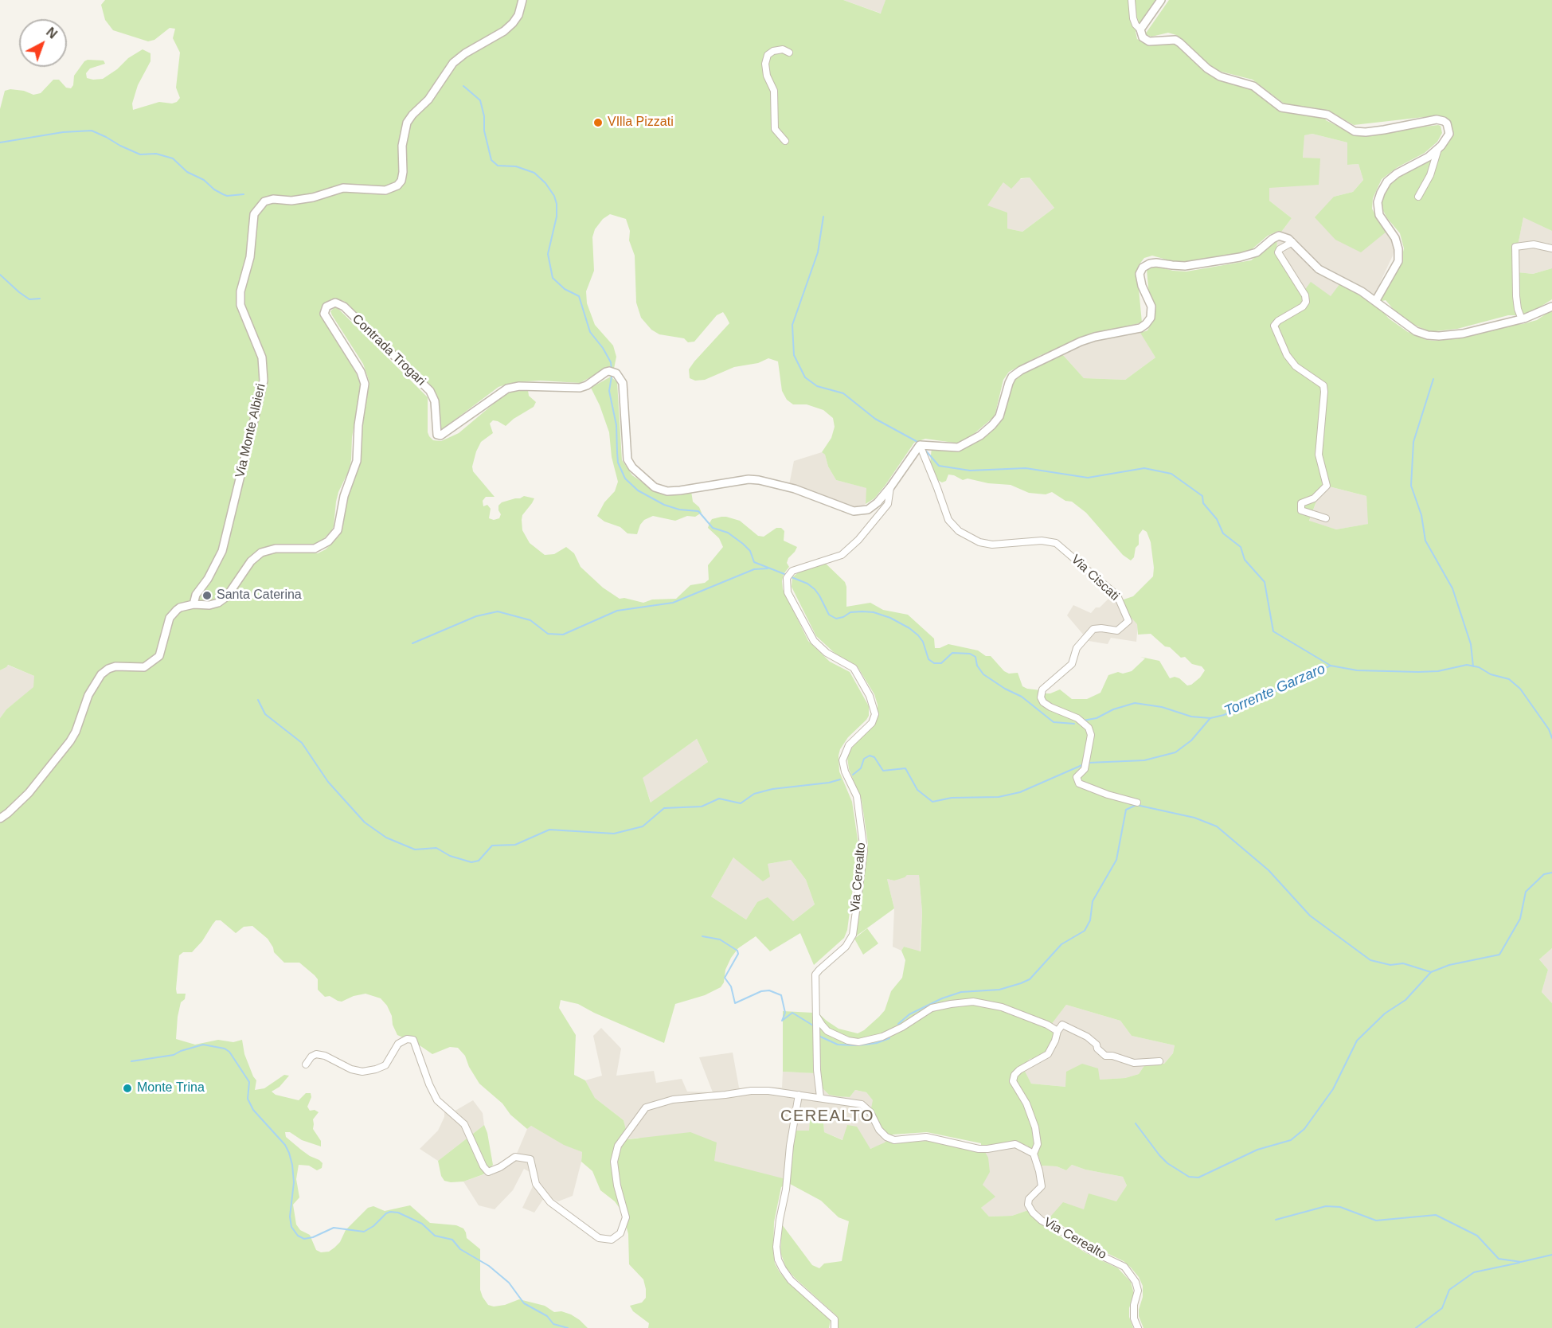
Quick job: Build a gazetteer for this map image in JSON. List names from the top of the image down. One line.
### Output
{"streets":{"street":["Contrada Trogari","Via Monte Albieri","Via Ciscati","Via Cerealto"]},"crossings":[["Contrada Trogari","Via Monte Albieri"],["Contrada Trogari","Via Cerealto"]],"districts":["CEREALTO"],"water":["Torrente Garzaro"],"places":["VIlla Pizzati","Santa Caterina","Monte Trina"],"north":"top right"}
